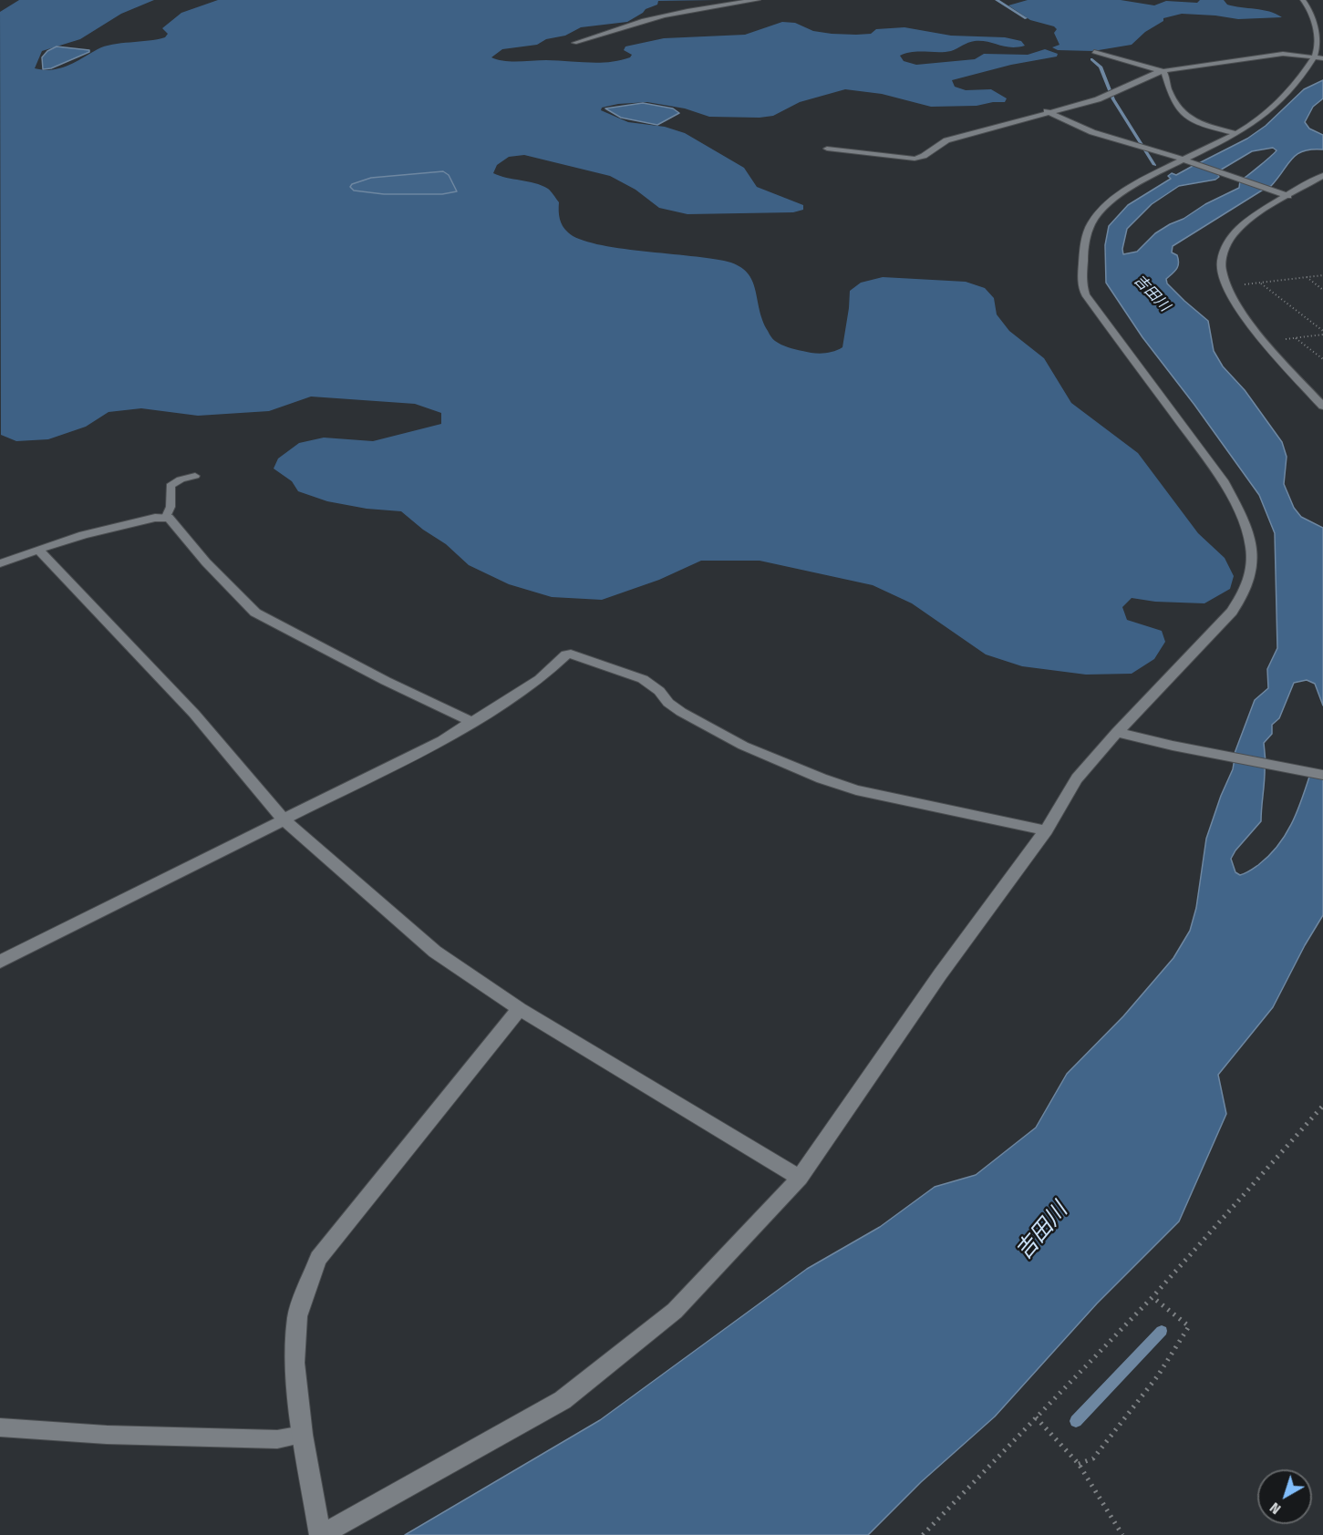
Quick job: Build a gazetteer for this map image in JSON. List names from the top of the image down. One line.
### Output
{"water":["吉田川"],"north":"bottom left"}
